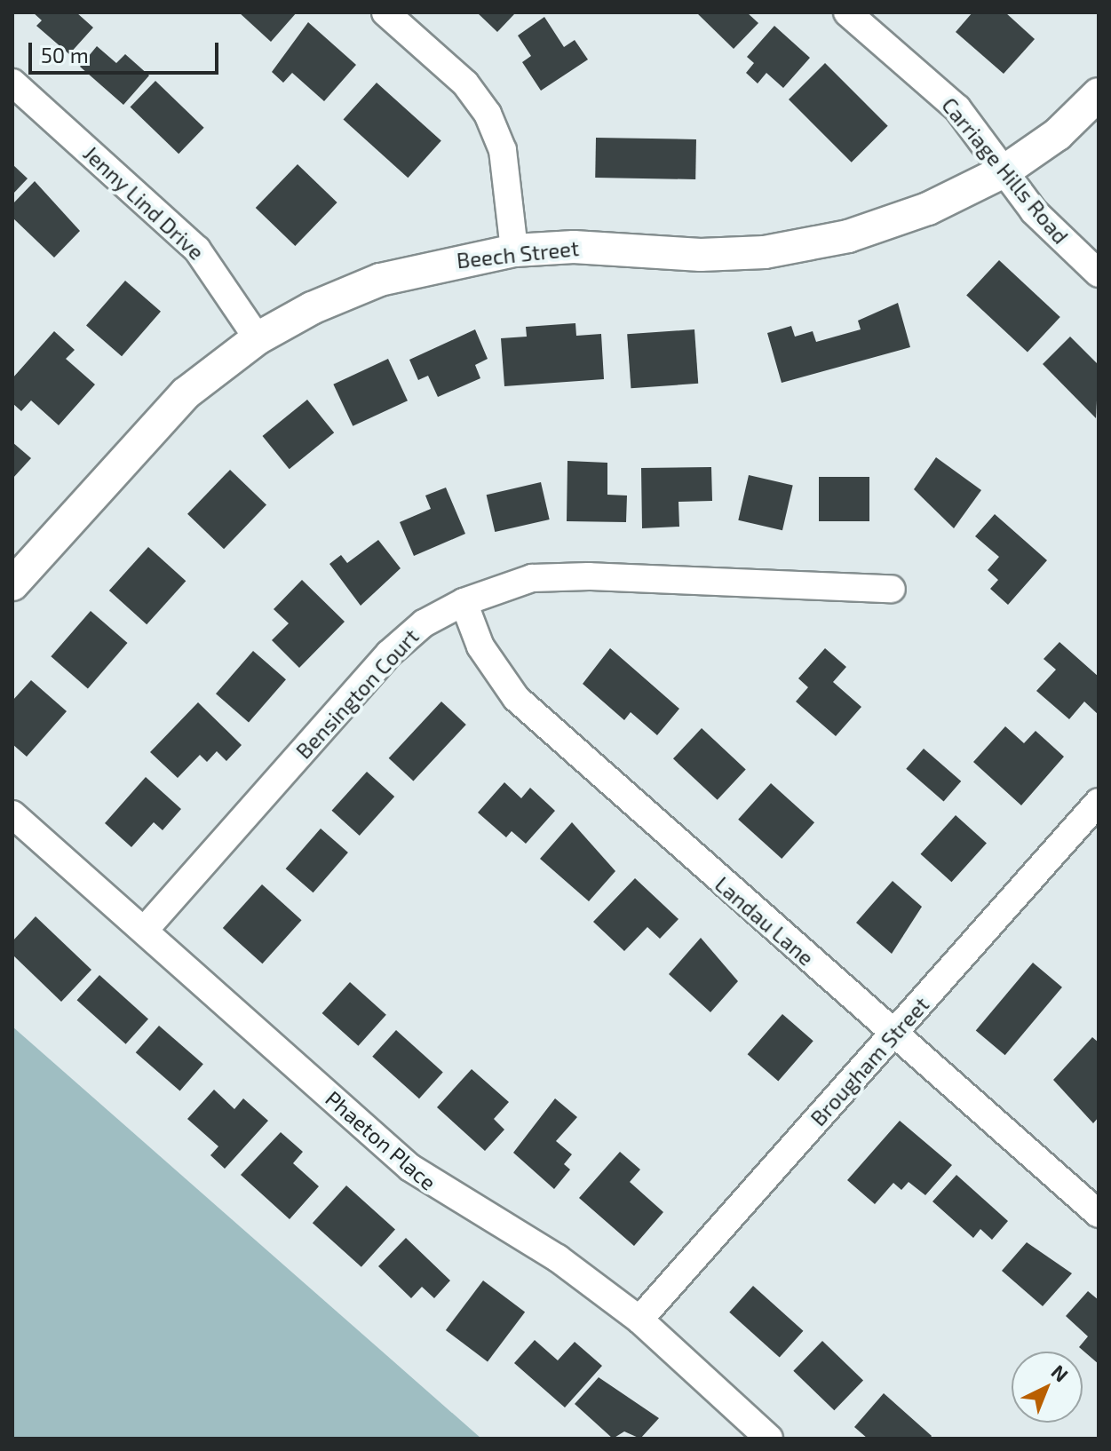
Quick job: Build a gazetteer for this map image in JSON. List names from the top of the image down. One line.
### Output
{"streets":{"street":["Carriage Hills Road","Jenny Lind Drive","Beech Street","Bensington Court","Landau Lane","Brougham Street","Phaeton Place"]},"crossings":[["Carriage Hills Road","Beech Street"],["Jenny Lind Drive","Beech Street"],["Bensington Court","Landau Lane"],["Bensington Court","Phaeton Place"],["Landau Lane","Brougham Street"],["Brougham Street","Phaeton Place"]],"scale_bar":"50 m","north":"top right"}
